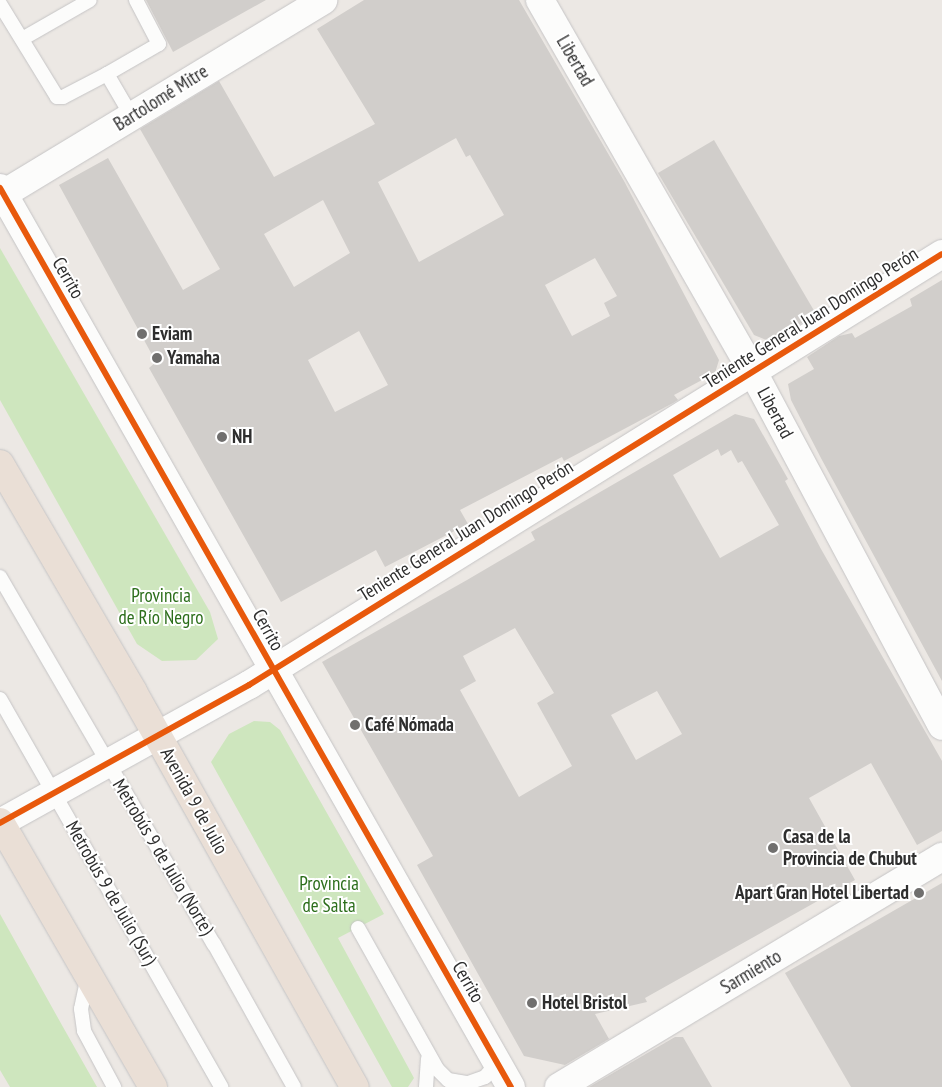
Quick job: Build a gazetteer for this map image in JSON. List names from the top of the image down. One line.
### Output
{"streets":{"highway":["Avenida 9 de Julio"],"street":["Libertad","Bartolomé Mitre","Cerrito","Teniente General Juan Domingo Perón","Sarmiento"],"lane":["Metrobús 9 de Julio (Norte)","Metrobús 9 de Julio (Sur)"]},"crossings":[["Libertad","Teniente General Juan Domingo Perón"],["Bartolomé Mitre","Cerrito"],["Cerrito","Teniente General Juan Domingo Perón"],["Teniente General Juan Domingo Perón","Avenida 9 de Julio"],["Teniente General Juan Domingo Perón","Metrobús 9 de Julio (Norte)"],["Teniente General Juan Domingo Perón","Metrobús 9 de Julio (Sur)"]],"parks":["Provincia de Río Negro","Provincia de Salta"],"places":["Eviam","Yamaha","NH","Café Nómada","Casa de la Provincia de Chubut","Apart Gran Hotel Libertad","Hotel Bristol"]}
